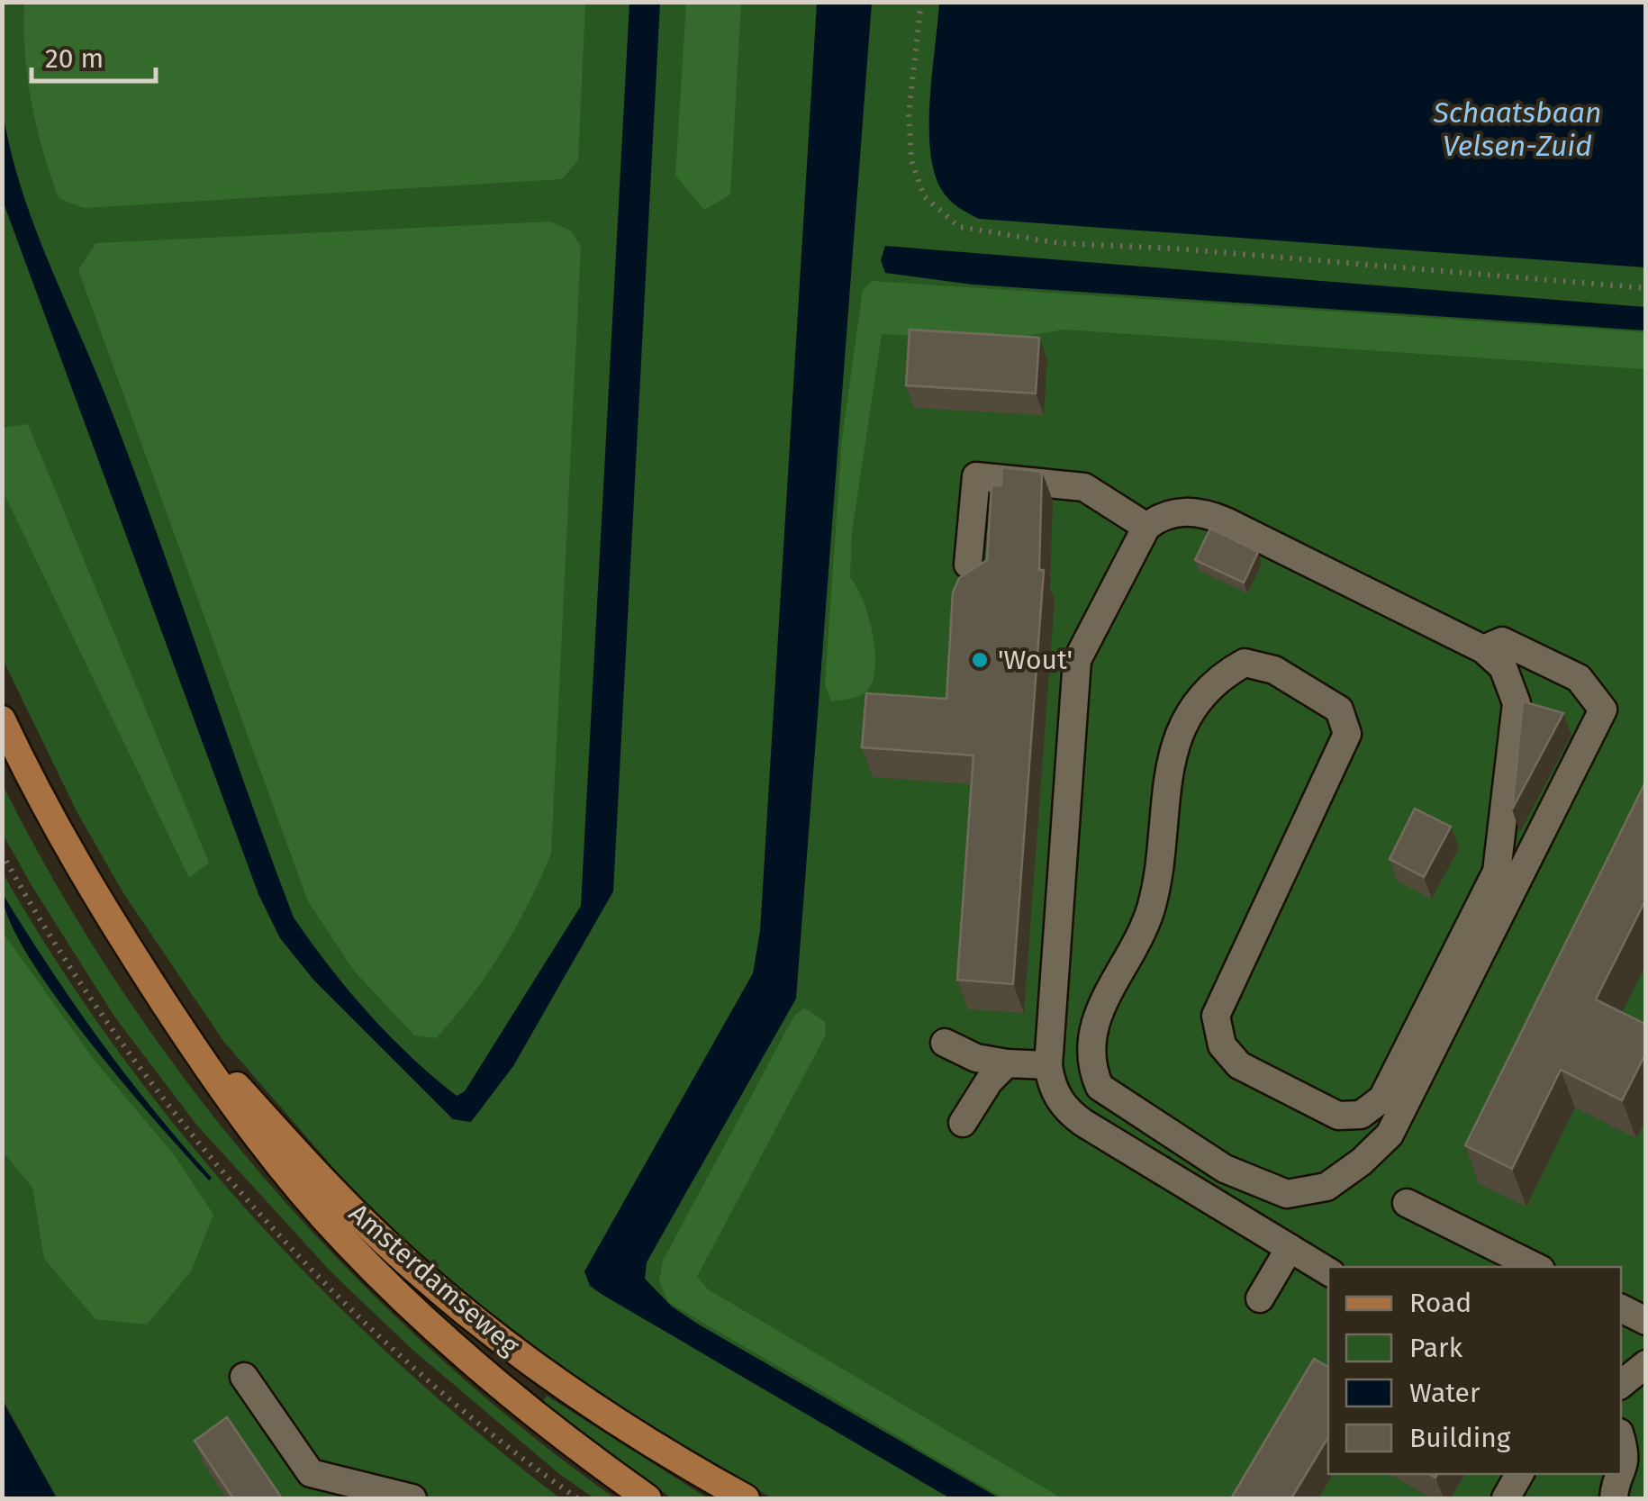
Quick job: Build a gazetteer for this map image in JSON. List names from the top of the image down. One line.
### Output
{"streets":{"main road":["Amsterdamseweg"]},"water":["Schaatsbaan Velsen-Zuid"],"places":["'Wout'"],"legend":["Road","Park","Water","Building"],"scale_bar":"20 m"}
